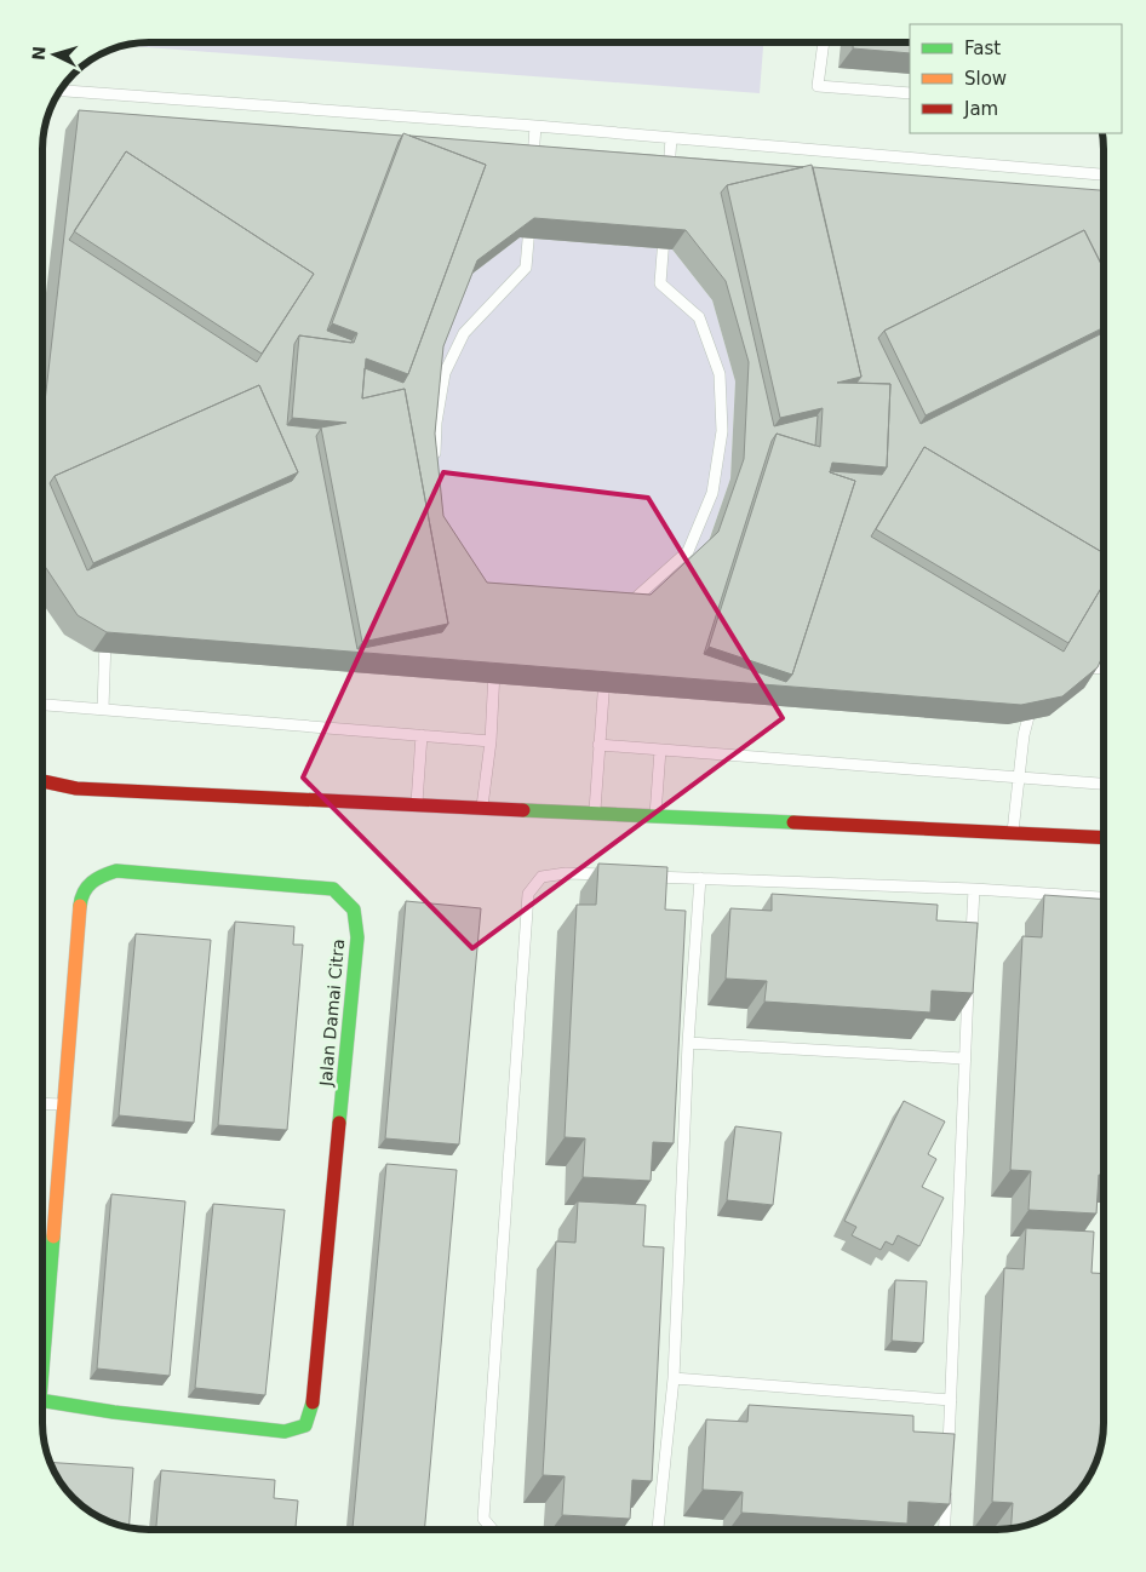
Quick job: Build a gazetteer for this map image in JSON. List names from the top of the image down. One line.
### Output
{"streets":{"street":["Jalan Damai Citra"]},"legend":["Fast","Slow","Jam"],"north":"left"}
